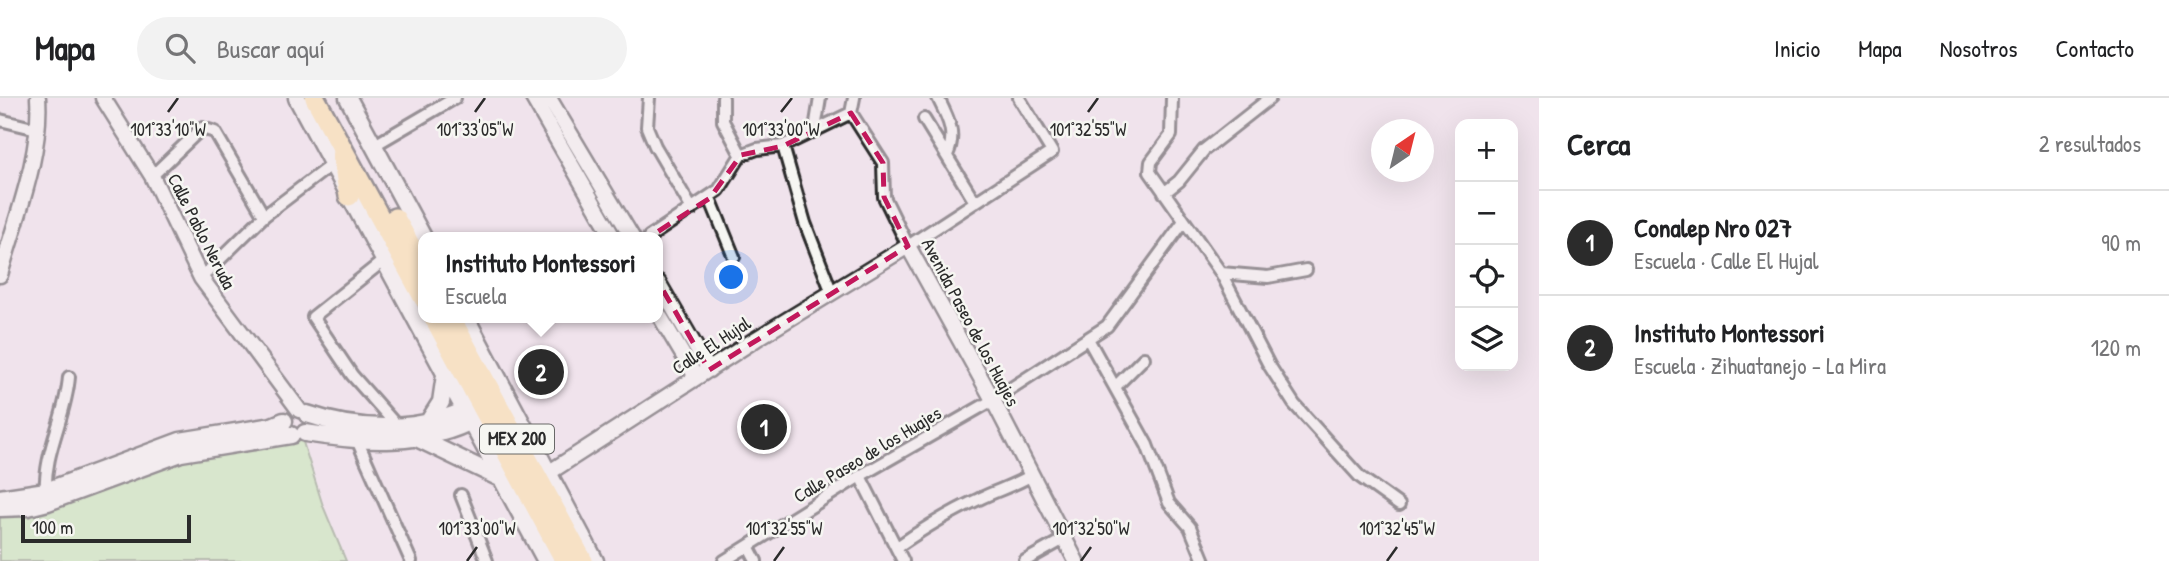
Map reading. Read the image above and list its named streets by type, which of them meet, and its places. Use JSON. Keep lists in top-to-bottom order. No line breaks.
{"streets":{"highway":["MEX 200"],"street":["Calle Pablo Neruda","Avenida Paseo de los Huajes","Calle El Hujal","Calle Paseo de los Huajes"]},"crossings":[["Avenida Paseo de los Huajes","Calle El Hujal"],["Avenida Paseo de los Huajes","Calle Paseo de los Huajes"],["Calle El Hujal","MEX 200"]],"scale_bar":"100 m","north":"top right","page":{"header":"Mapa","search":"Buscar aquí","nav":["Inicio","Mapa","Nosotros","Contacto"],"heading":["Cerca","2 resultados"],"map_buttons":["+","−"],"list":[{"mark":"1","name":"Conalep Nro 027","note":"Escuela · Calle El Hujal","value":"90 m"},{"mark":"2","name":"Instituto Montessori","note":"Escuela · Zihuatanejo - La Mira","value":"120 m"}],"popup":["Instituto Montessori","Escuela"],"pins":["2","1"],"scale":"100 m"},"coordinates":["101°33'10\"W","101°33'05\"W","101°33'00\"W","101°32'55\"W","101°32'50\"W","101°32'45\"W"]}
